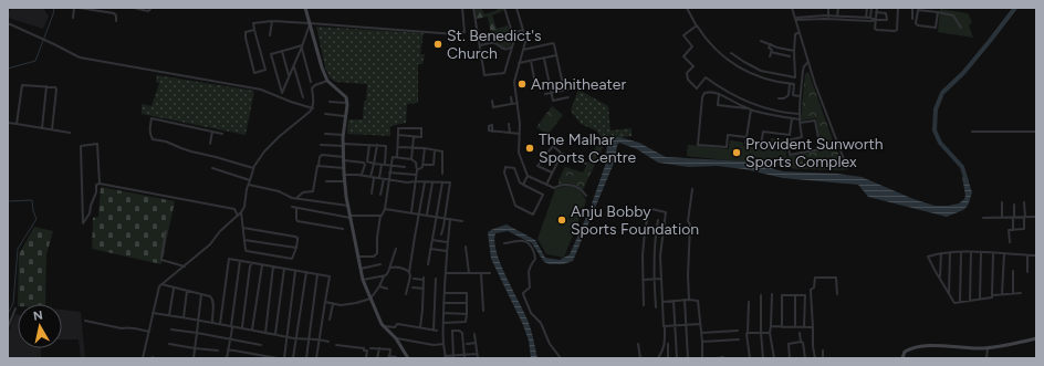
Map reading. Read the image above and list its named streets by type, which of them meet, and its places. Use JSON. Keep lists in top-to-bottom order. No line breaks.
{"places":["St. Benedict's Church","Amphitheater","The Malhar Sports Centre","Provident Sunworth Sports Complex","Anju Bobby Sports Foundation"],"north":"top"}
